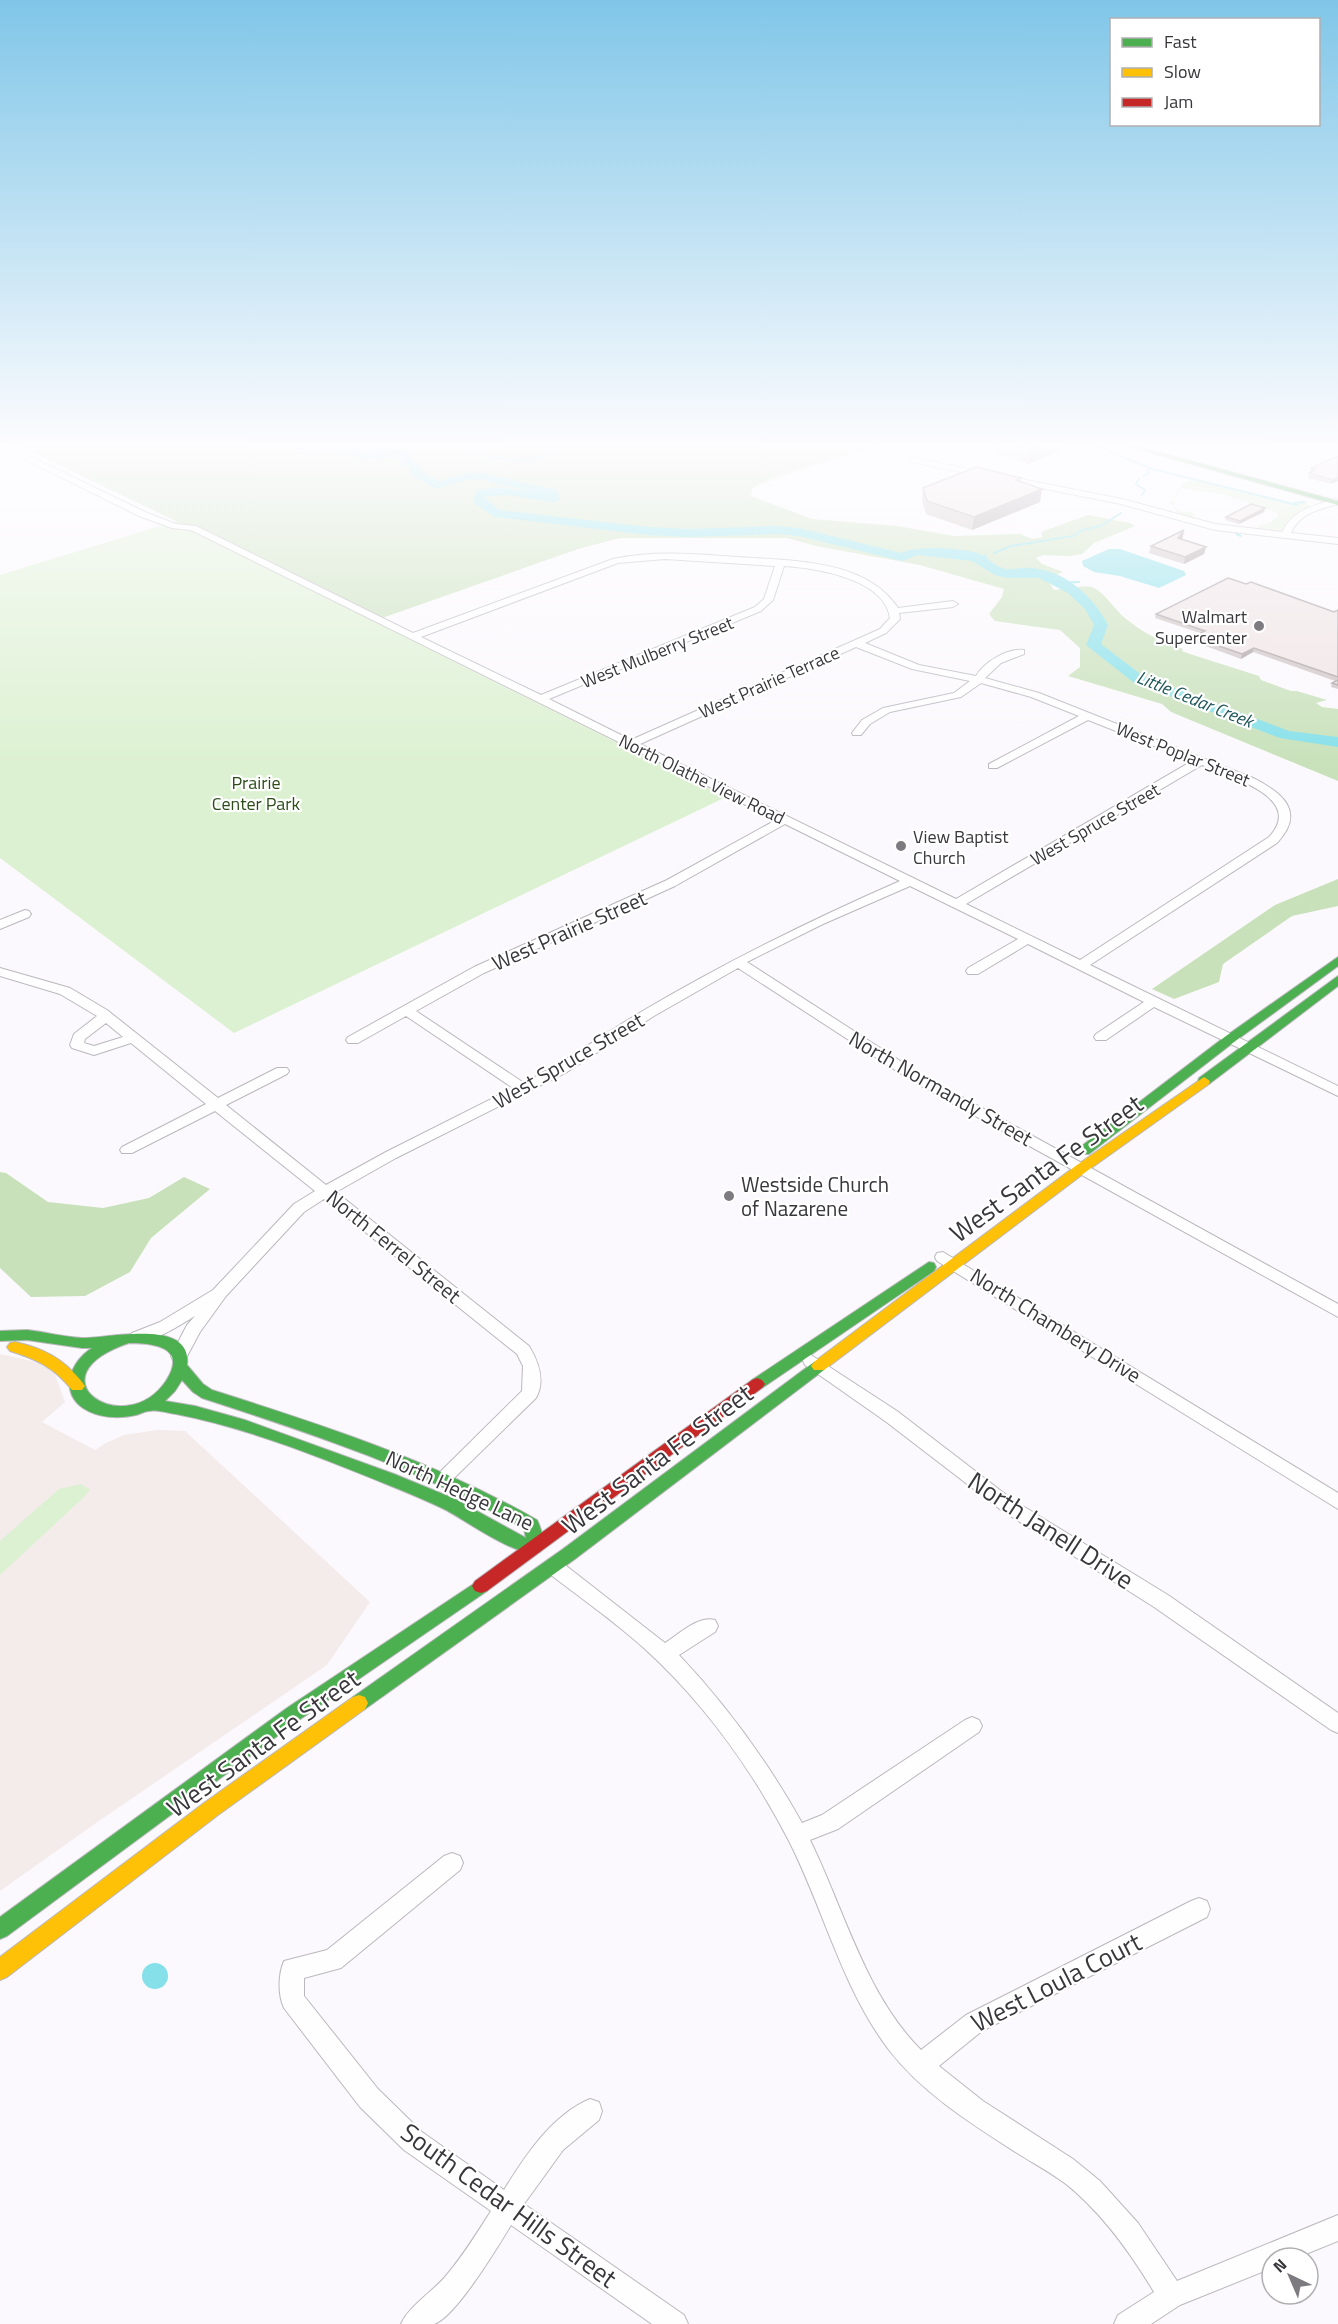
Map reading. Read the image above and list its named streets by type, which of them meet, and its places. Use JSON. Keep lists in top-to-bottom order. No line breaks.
{"streets":{"main road":["West Santa Fe Street","North Hedge Lane"],"street":["West Mulberry Street","West Prairie Terrace","West Poplar Street","North Olathe View Road","West Spruce Street","West Prairie Street","North Normandy Street","North Ferrel Street","North Chambery Drive","North Janell Drive","West Loula Court","South Cedar Hills Street"]},"crossings":[["West Mulberry Street","North Olathe View Road"],["West Prairie Terrace","West Poplar Street"],["West Prairie Terrace","North Olathe View Road"],["West Poplar Street","North Olathe View Road"],["West Poplar Street","West Spruce Street"],["North Olathe View Road","West Spruce Street"],["North Olathe View Road","West Prairie Street"],["North Olathe View Road","West Santa Fe Street"],["West Spruce Street","North Normandy Street"],["West Spruce Street","North Ferrel Street"],["West Spruce Street","North Hedge Lane"],["North Normandy Street","West Santa Fe Street"],["West Santa Fe Street","North Chambery Drive"],["West Santa Fe Street","North Hedge Lane"],["West Santa Fe Street","North Janell Drive"],["North Ferrel Street","North Hedge Lane"]],"water":["Little Cedar Creek"],"parks":["Prairie Center Park"],"places":["Walmart Supercenter","View Baptist Church","Westside Church of Nazarene"],"legend":["Fast","Slow","Jam"],"north":"top left"}
